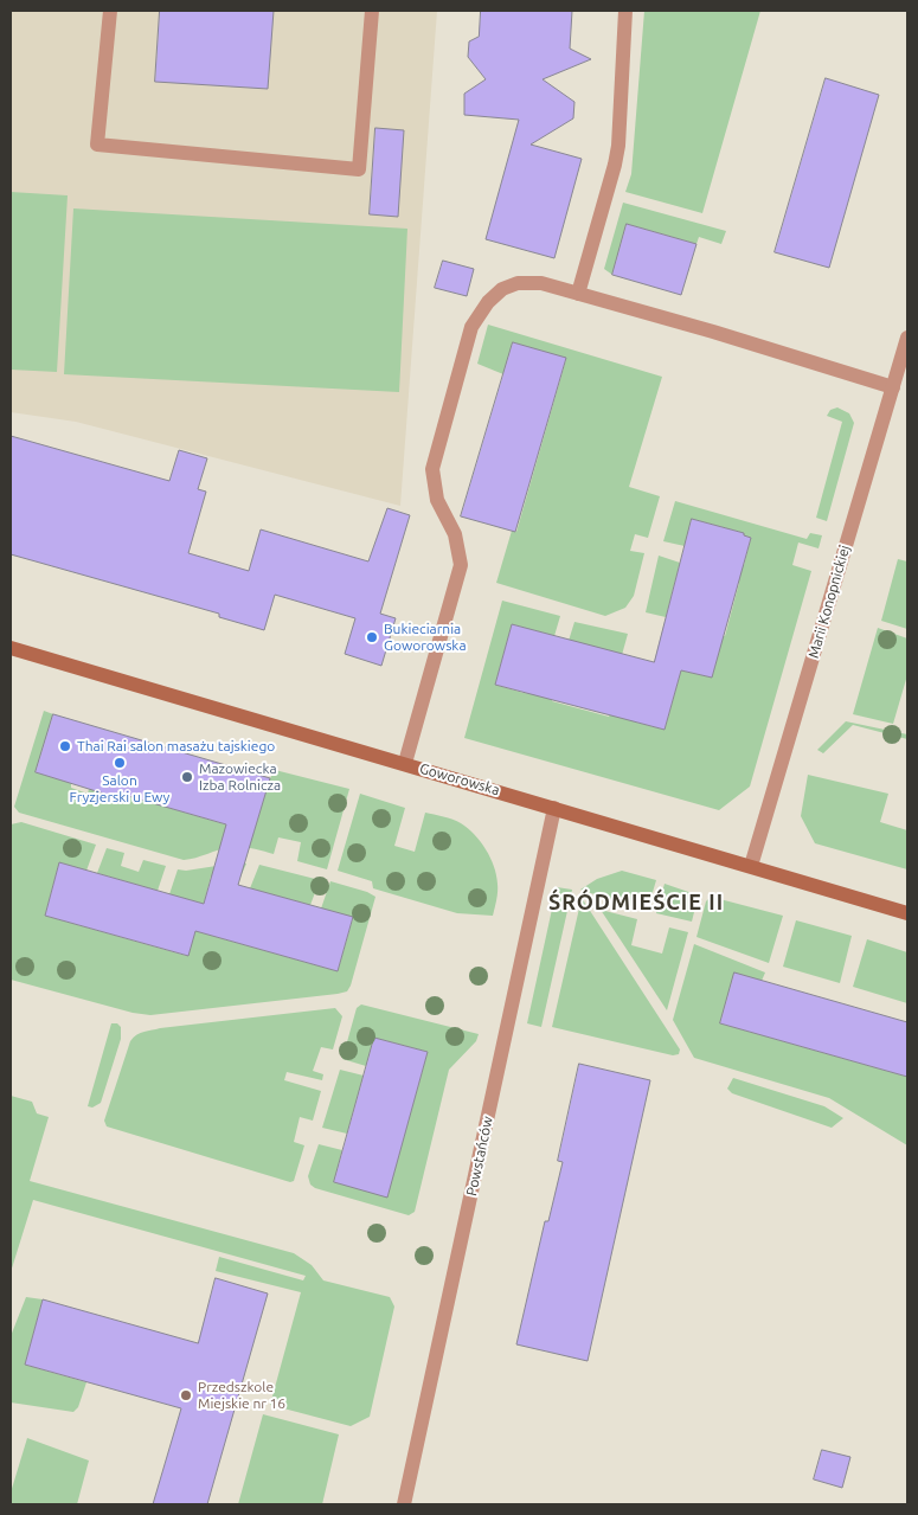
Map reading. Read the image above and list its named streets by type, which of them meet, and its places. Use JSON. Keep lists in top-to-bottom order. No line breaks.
{"streets":{"street":["Marii Konopnickiej","Goworowska","Powstańców"]},"crossings":[["Marii Konopnickiej","Goworowska"],["Goworowska","Powstańców"]],"districts":["ŚRÓDMIEŚCIE II"],"places":["Bukieciarnia Goworowska","Thai Rai salon masażu tajskiego","Salon Fryzjerski u Ewy","Mazowiecka Izba Rolnicza","Przedszkole Miejskie nr 16"]}
